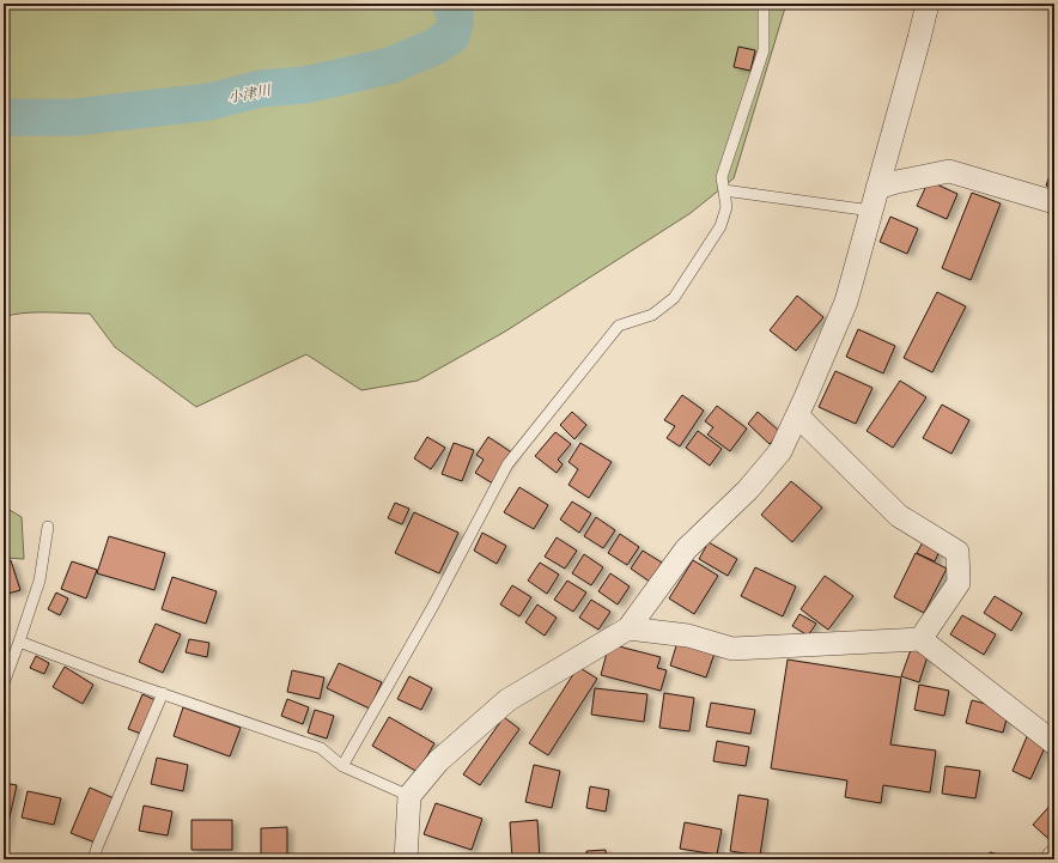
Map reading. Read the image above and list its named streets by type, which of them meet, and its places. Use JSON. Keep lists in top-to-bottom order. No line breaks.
{"water":["小津川"]}
